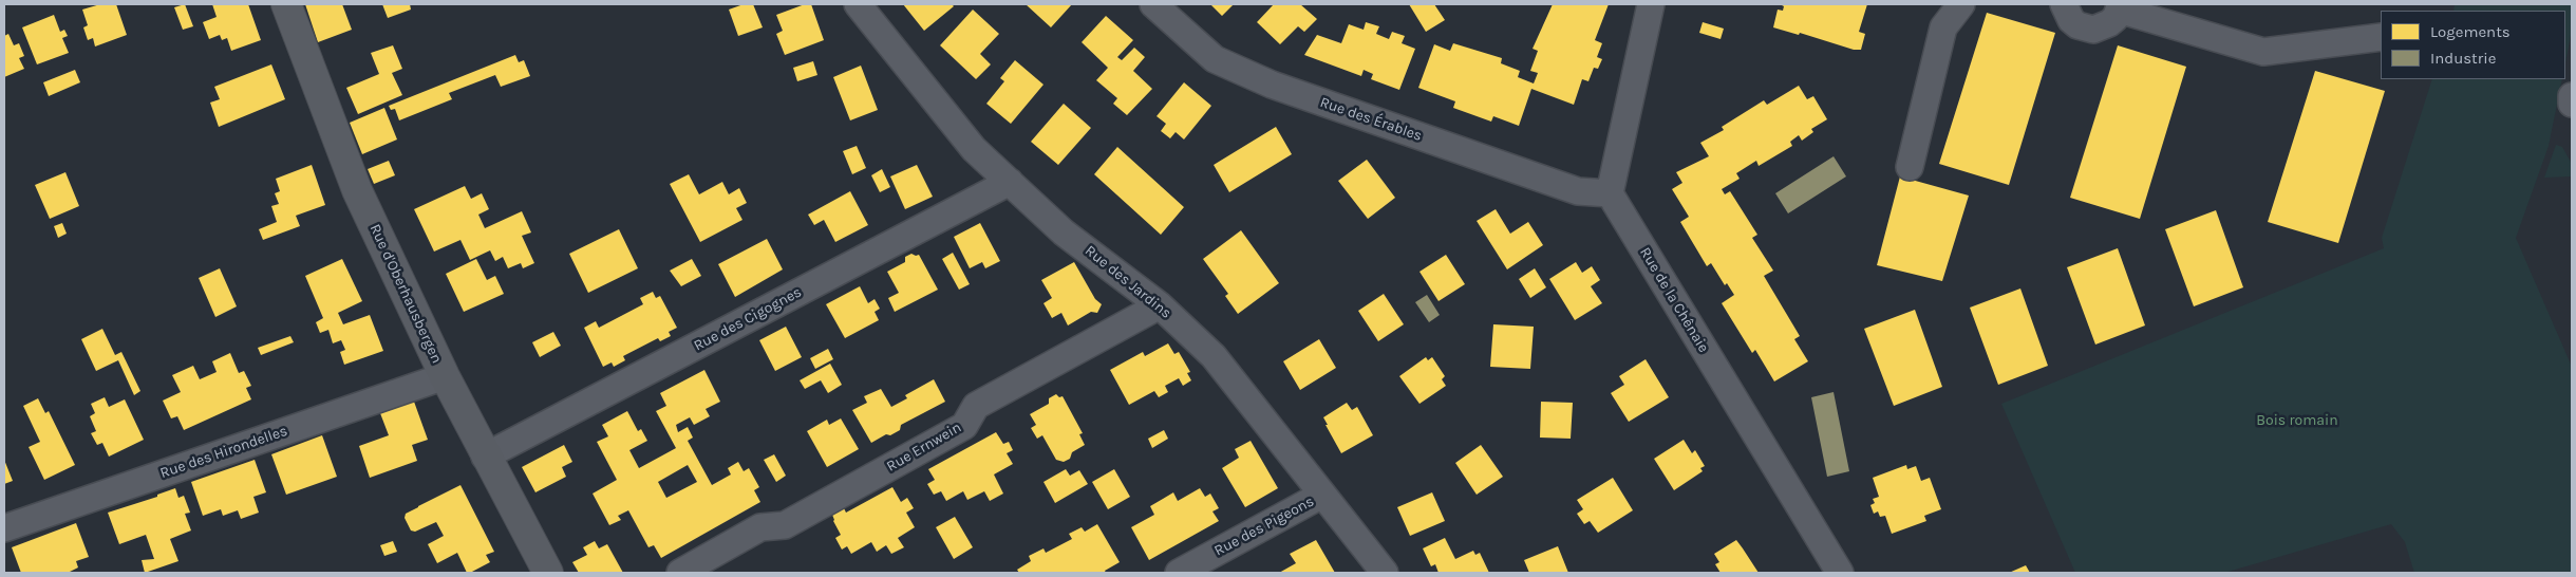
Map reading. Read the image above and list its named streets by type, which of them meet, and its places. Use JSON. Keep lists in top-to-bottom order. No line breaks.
{"streets":{"street":["Rue des Érables","Rue des Jardins","Rue d'Oberhausbergen","Rue de la Chênaie","Rue des Cigognes","Rue Ernwein","Rue des Hirondelles","Rue des Pigeons"]},"crossings":[["Rue des Érables","Rue de la Chênaie"],["Rue des Jardins","Rue des Cigognes"],["Rue des Jardins","Rue Ernwein"],["Rue des Jardins","Rue des Pigeons"],["Rue d'Oberhausbergen","Rue des Cigognes"],["Rue d'Oberhausbergen","Rue des Hirondelles"]],"parks":["Bois romain"],"legend":["Logements","Industrie"]}
